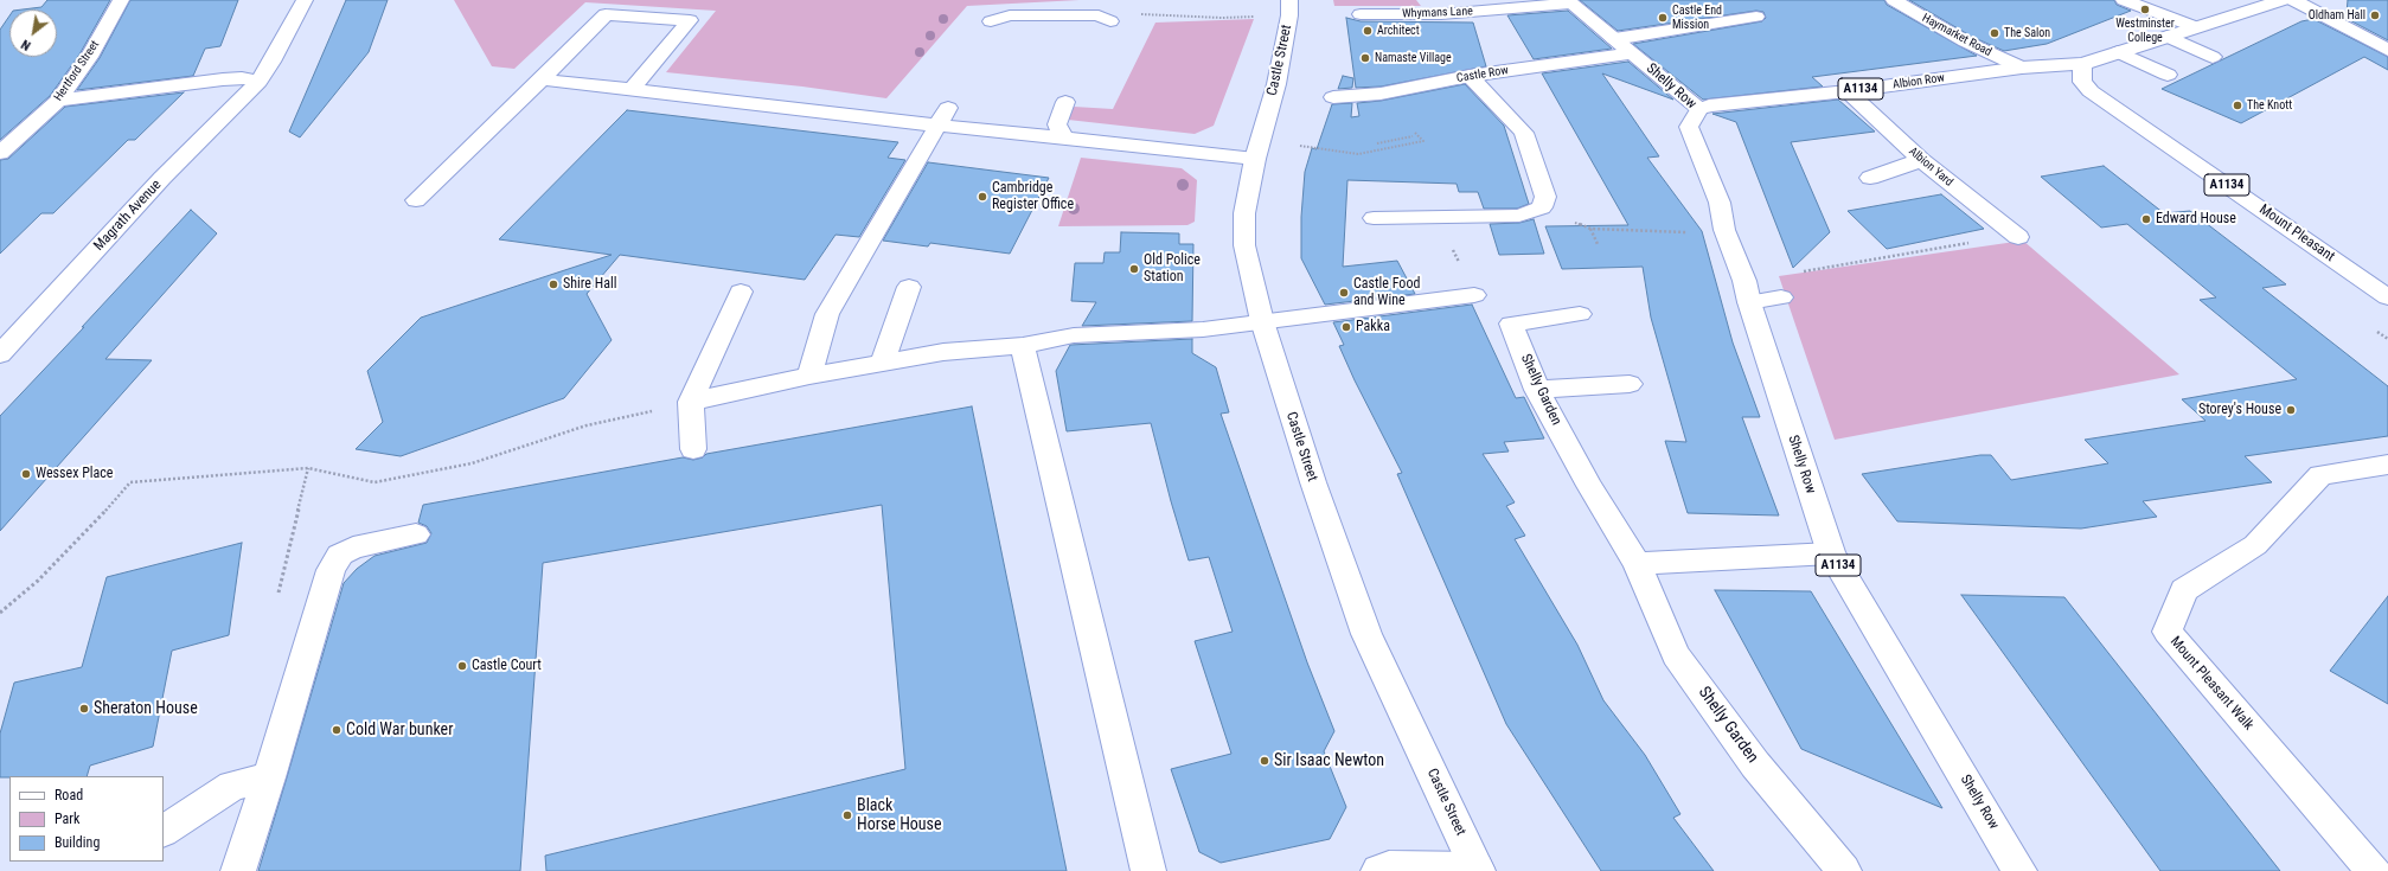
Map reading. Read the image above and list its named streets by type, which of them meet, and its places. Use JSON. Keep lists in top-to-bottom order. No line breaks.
{"streets":{"street":["Whymans Lane","Haymarket Road","Castle Street","Hertford Street","Castle Row","Albion Row","Shelly Row","A1134","Albion Yard","Magrath Avenue","Mount Pleasant","Shelly Garden","Mount Pleasant Walk"]},"crossings":[["Whymans Lane","Shelly Row"],["Haymarket Road","Albion Row"],["Castle Row","Shelly Row"],["Albion Row","Shelly Row"],["Albion Row","A1134"],["Albion Row","Albion Yard"],["Albion Row","Mount Pleasant"],["A1134","Mount Pleasant"]],"places":["Westminster College","Oldham Hall","Castle End Mission","Architect","The Salon","Namaste Village","The Knott","Cambridge Register Office","Edward House","Old Police Station","Shire Hall","Castle Food and Wine","Pakka","Storey's House","Wessex Place","Castle Court","Sheraton House","Cold War bunker","Sir Isaac Newton","Black Horse House"],"legend":["Road","Park","Building"],"north":"bottom left"}
